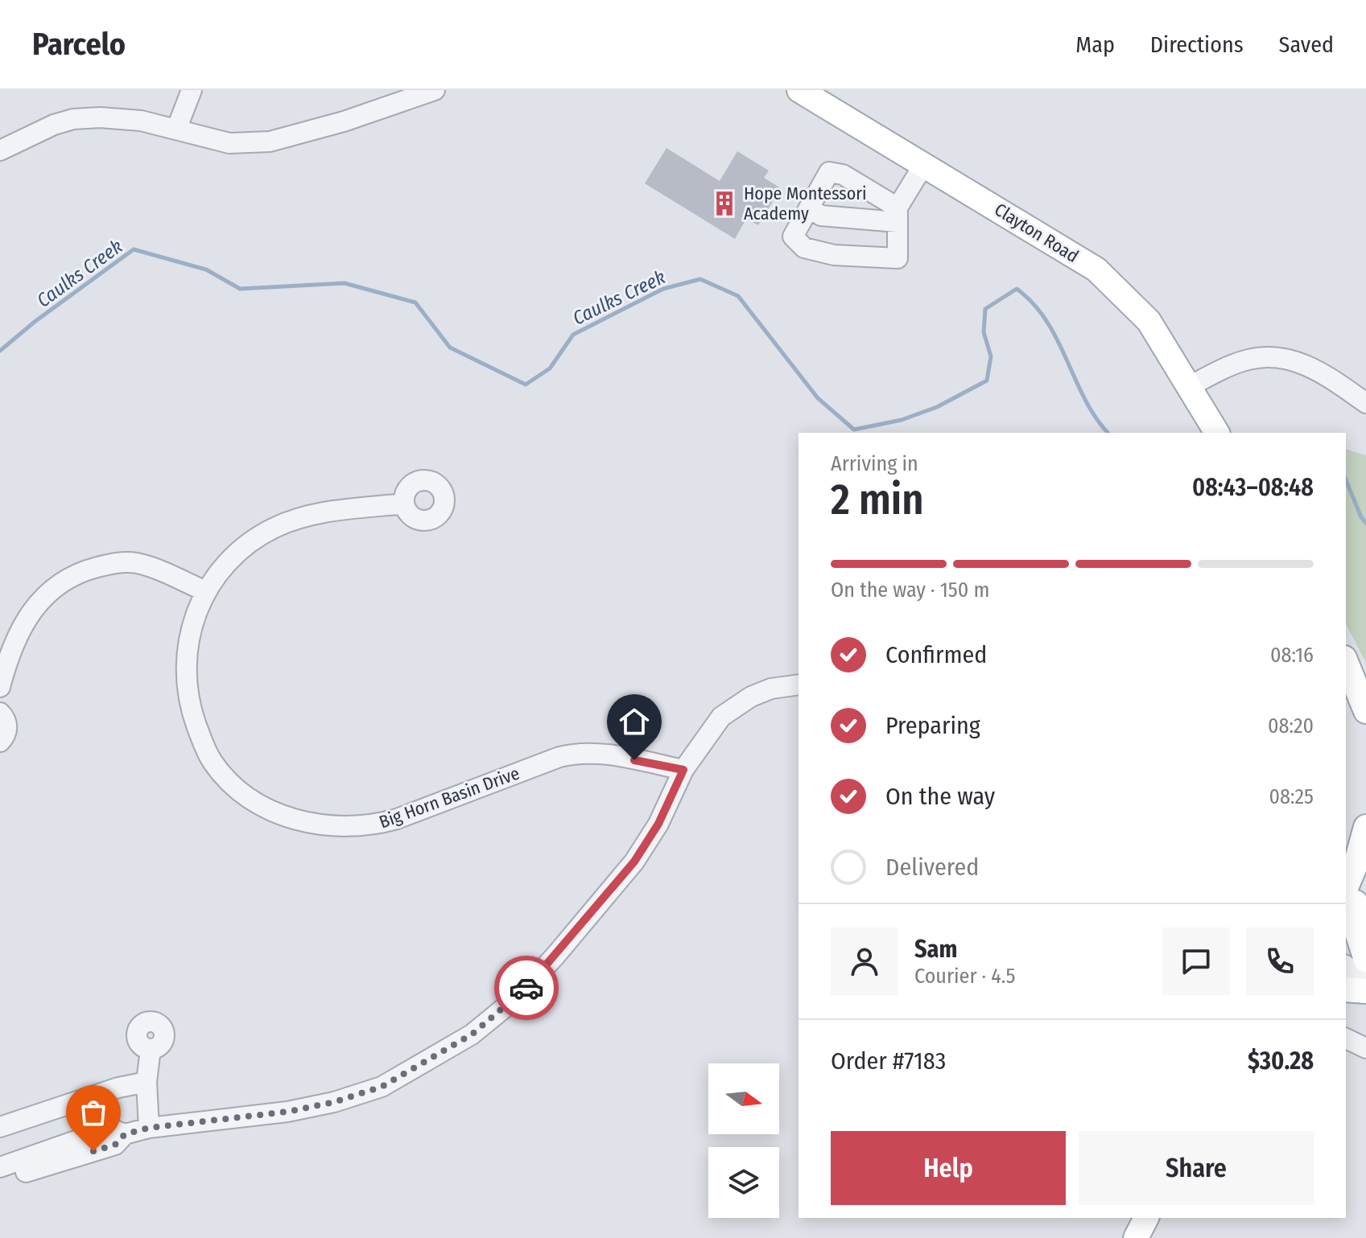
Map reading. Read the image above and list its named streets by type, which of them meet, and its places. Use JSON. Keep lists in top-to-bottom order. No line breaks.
{"streets":{"main road":["Clayton Road"],"street":["Big Horn Basin Drive"]},"water":["Caulks Creek"],"places":{"building":["Hope Montessori Academy"]},"north":"right","page":{"header":"Parcelo","nav":["Map","Directions","Saved"],"heading":["2 min","Arriving in","08:43–08:48"],"panel":["Sam","Courier · 4.5","Order #7183","$30.28"],"bar":"On the way · 150 m","list":[["Confirmed","08:16"],["Preparing","08:20"],["On the way","08:25"],"Delivered"],"buttons":["Help","Share"]}}
